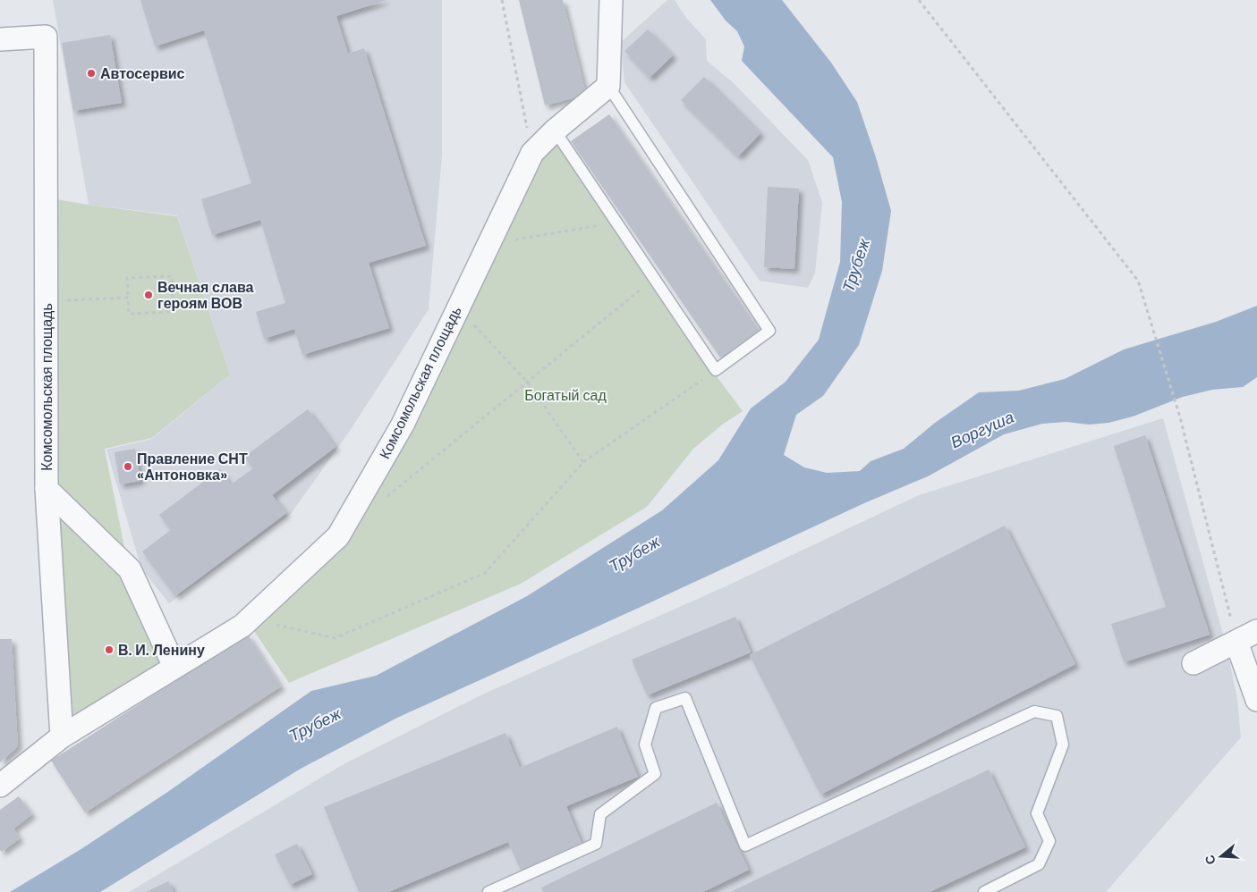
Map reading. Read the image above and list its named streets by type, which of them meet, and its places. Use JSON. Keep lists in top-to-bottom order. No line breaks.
{"streets":{"street":["Комсомольская площадь"]},"water":["Трубеж","Воргуша"],"parks":["Богатый сад"],"places":["Автосервис","Вечная слава героям ВОВ","Правление СНТ «Антоновка»","В. И. Ленину"],"north":"left"}
